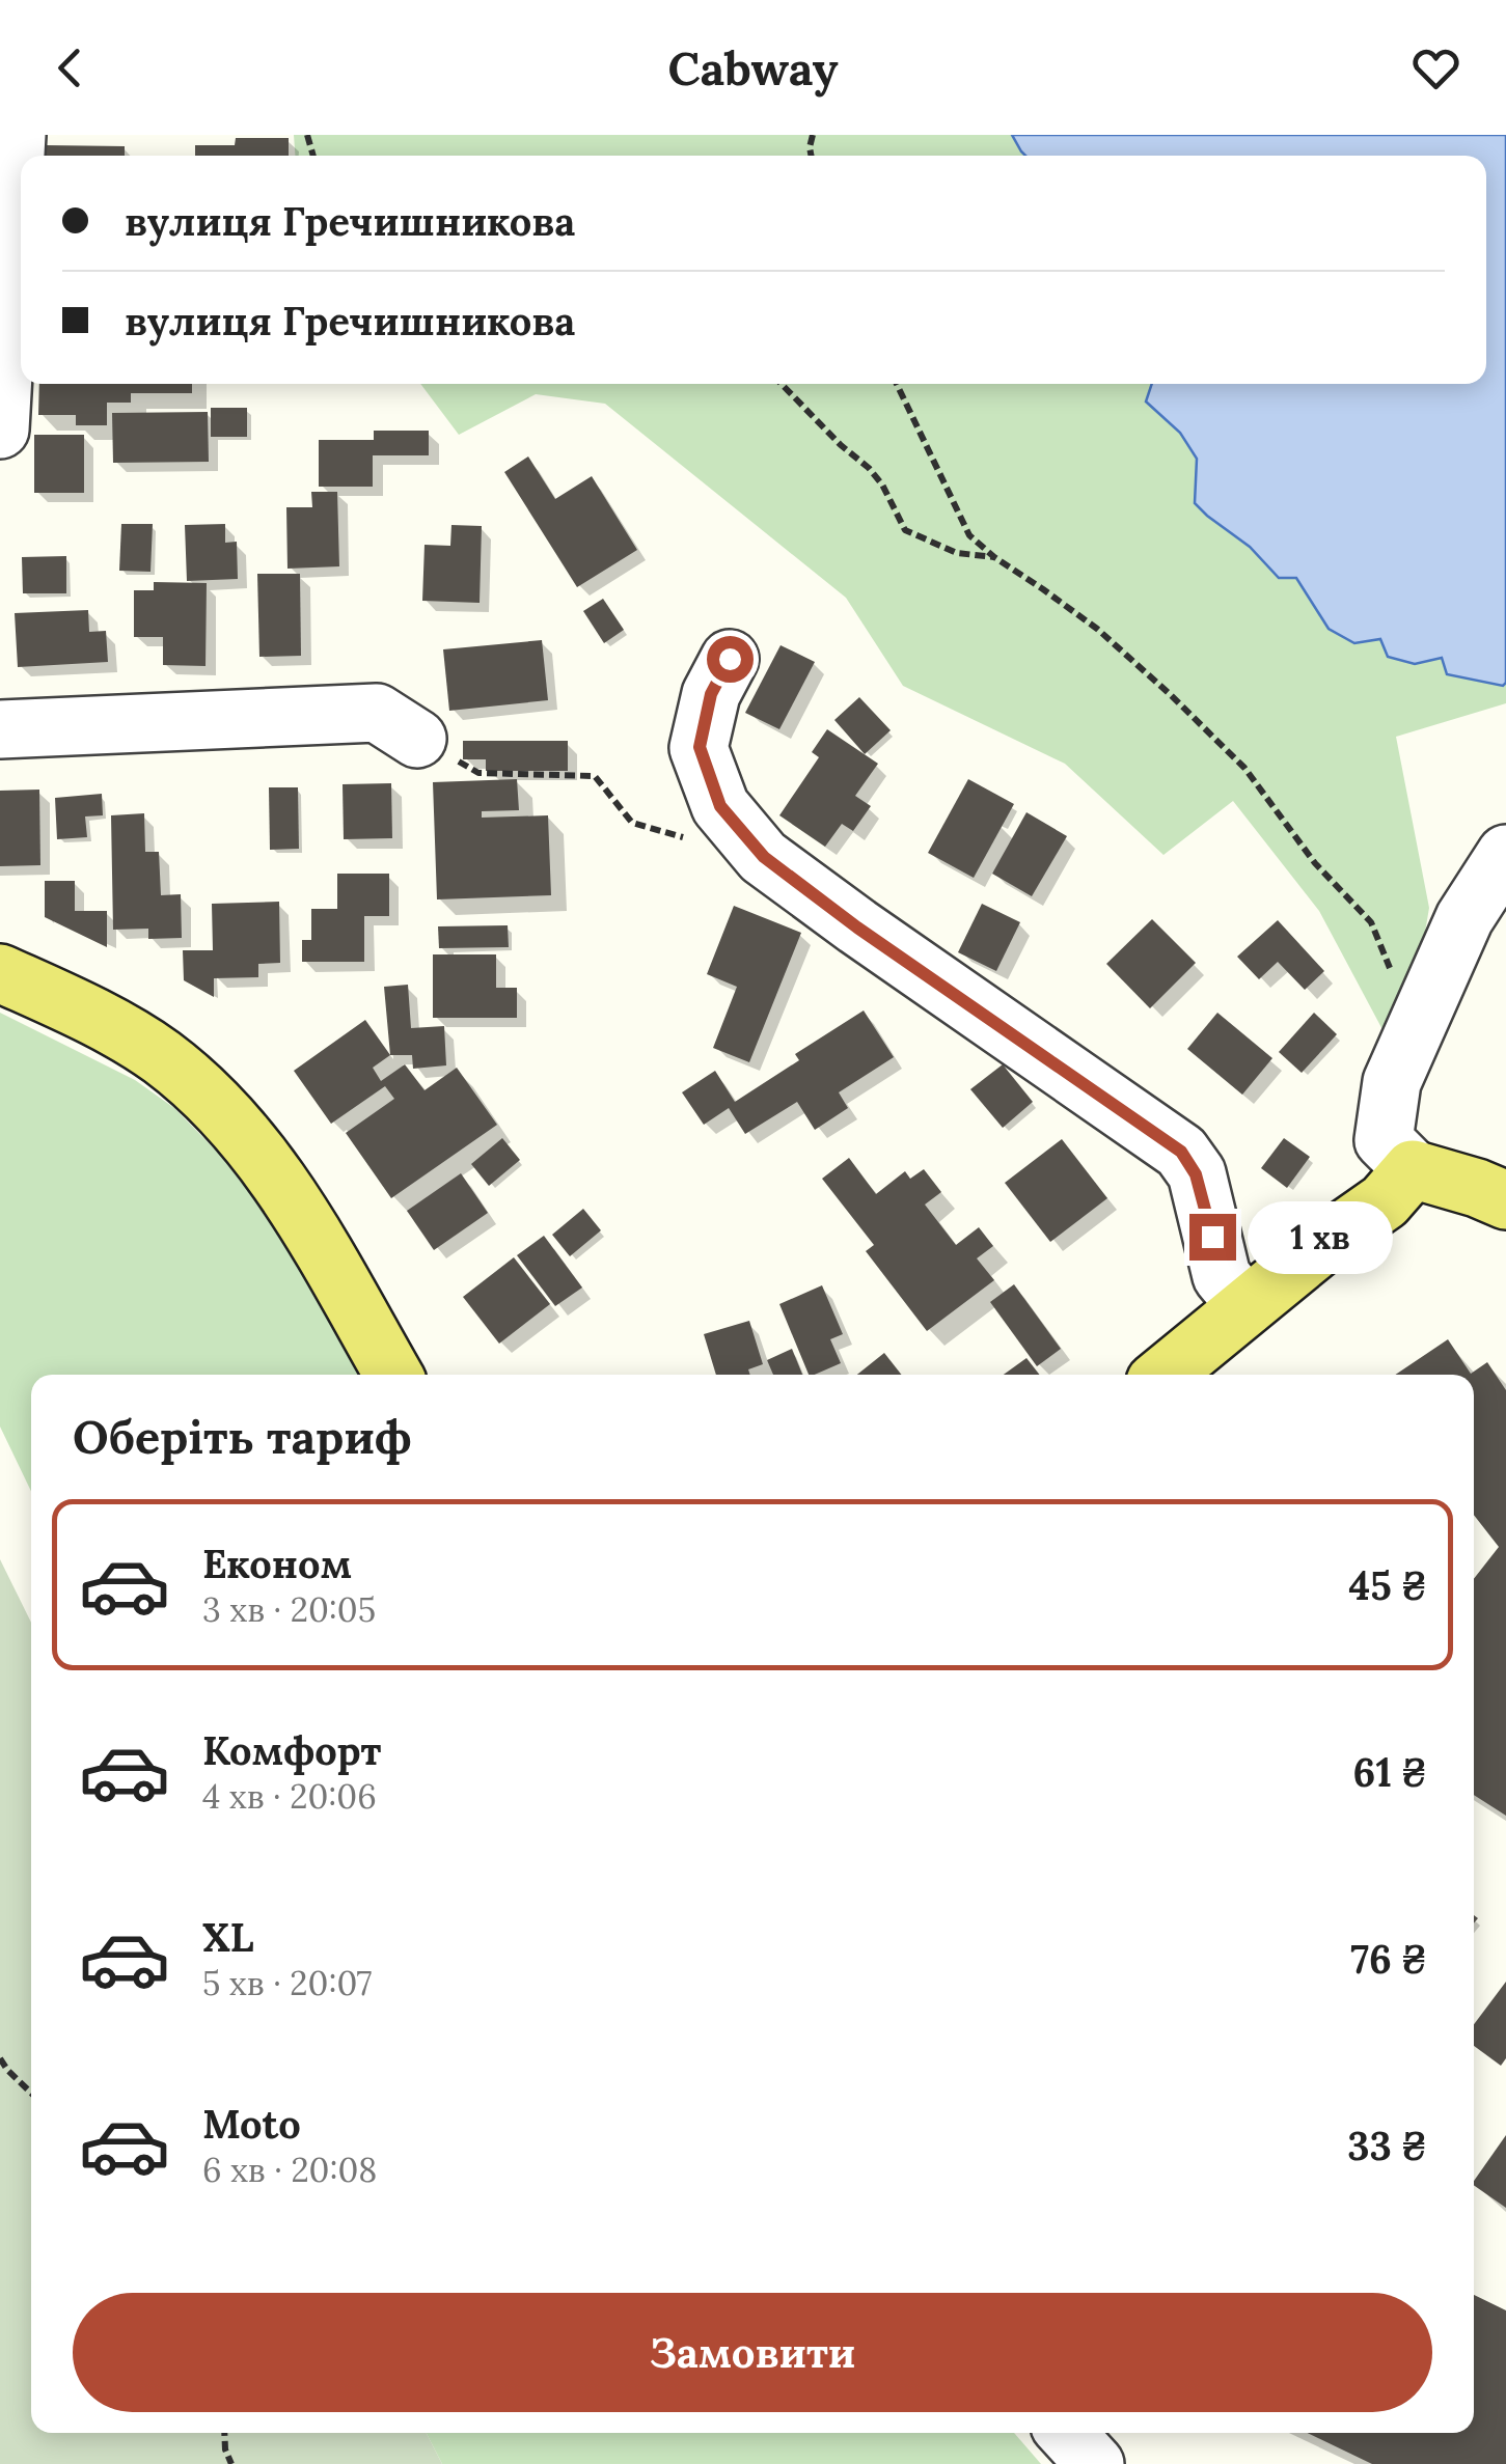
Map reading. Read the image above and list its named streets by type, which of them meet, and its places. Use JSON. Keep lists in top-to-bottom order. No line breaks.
{"page":{"header":"Cabway","banner":["вулиця Гречишникова","вулиця Гречишникова"],"bubble":"1 хв","heading":"Оберіть тариф","list":[{"name":"Економ","note":"3 хв · 20:05","value":"45 ₴"},{"name":"Комфорт","note":"4 хв · 20:06","value":"61 ₴"},{"name":"XL","note":"5 хв · 20:07","value":"76 ₴"},{"name":"Moto","note":"6 хв · 20:08","value":"33 ₴"}],"buttons":"Замовити"}}
